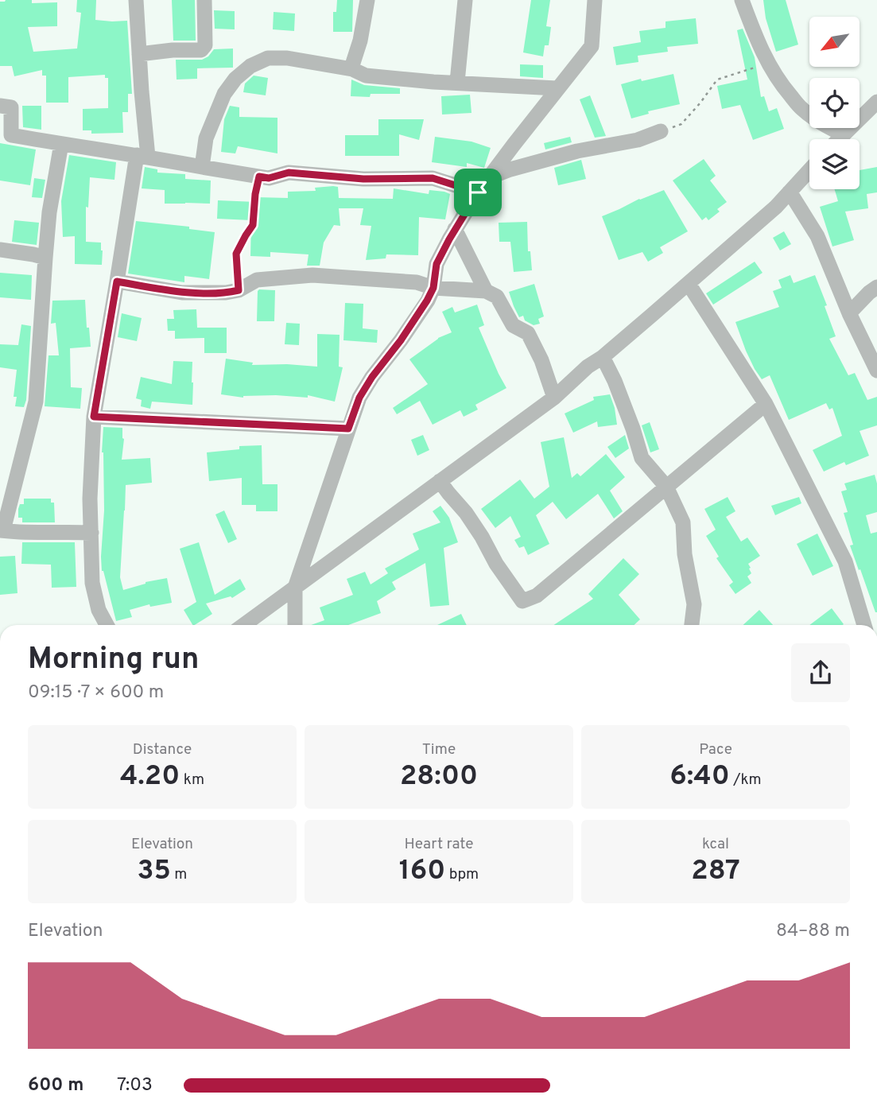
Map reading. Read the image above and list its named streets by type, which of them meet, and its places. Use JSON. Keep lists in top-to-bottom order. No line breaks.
{"north":"bottom left","page":{"heading":["Morning run","09:15 · 7 × 600 m"],"stats":[["Distance","4.20 km"],["Time","28:00"],["Pace","6:40 /km"],["Elevation","35 m"],["Heart rate","160 bpm"],["kcal","287"]],"chart":["Elevation","84–88 m"],"list":[{"name":"600 m","note":"7:03"}]}}
